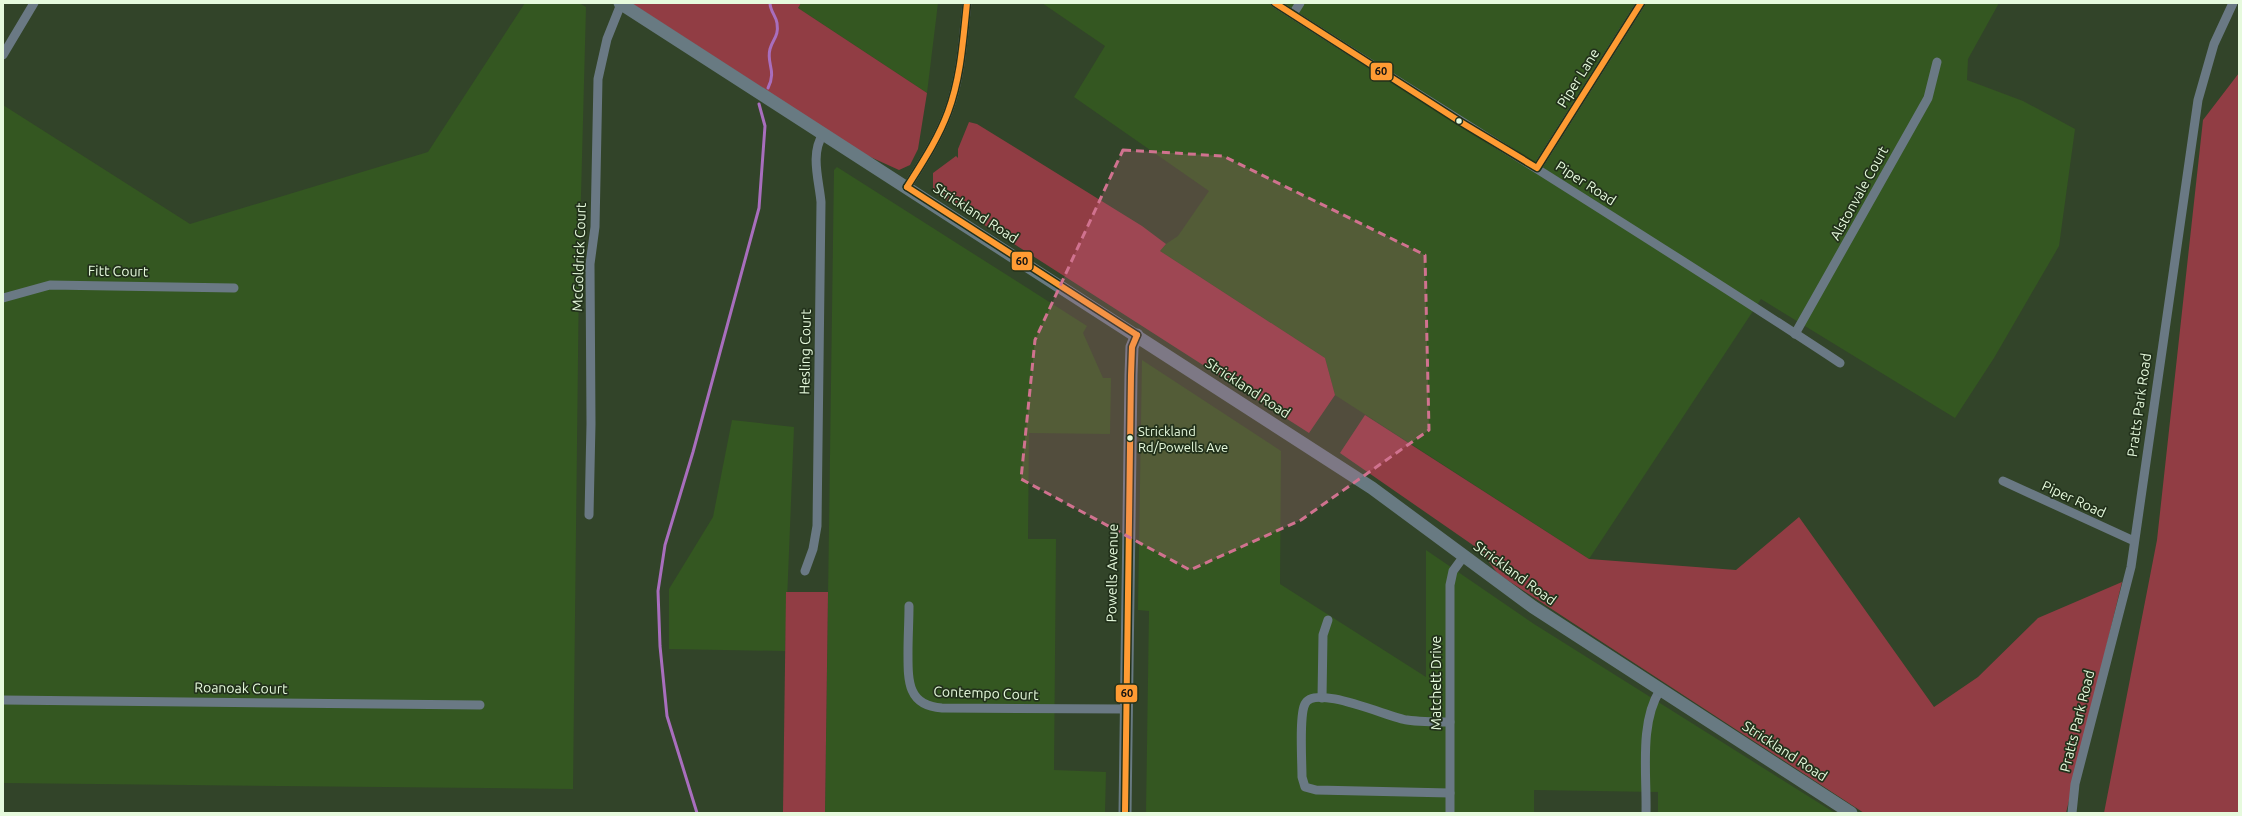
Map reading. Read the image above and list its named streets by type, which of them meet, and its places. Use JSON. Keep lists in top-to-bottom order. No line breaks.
{"streets":{"main road":["Strickland Road","Powells Avenue"],"street":["Piper Lane","Piper Road","Alstonvale Court","McGoldrick Court","Fitt Court","Hesling Court","Pratts Park Road","Matchett Drive","Roanoak Court","Contempo Court"]},"crossings":[["Piper Lane","Piper Road"],["Piper Road","Alstonvale Court"],["Piper Road","Pratts Park Road"],["Strickland Road","McGoldrick Court"],["Strickland Road","Hesling Court"],["Strickland Road","Powells Avenue"],["Strickland Road","Matchett Drive"],["Powells Avenue","Contempo Court"]],"places":["Strickland Rd/Powells Ave"],"lines":["transit line 60"]}
